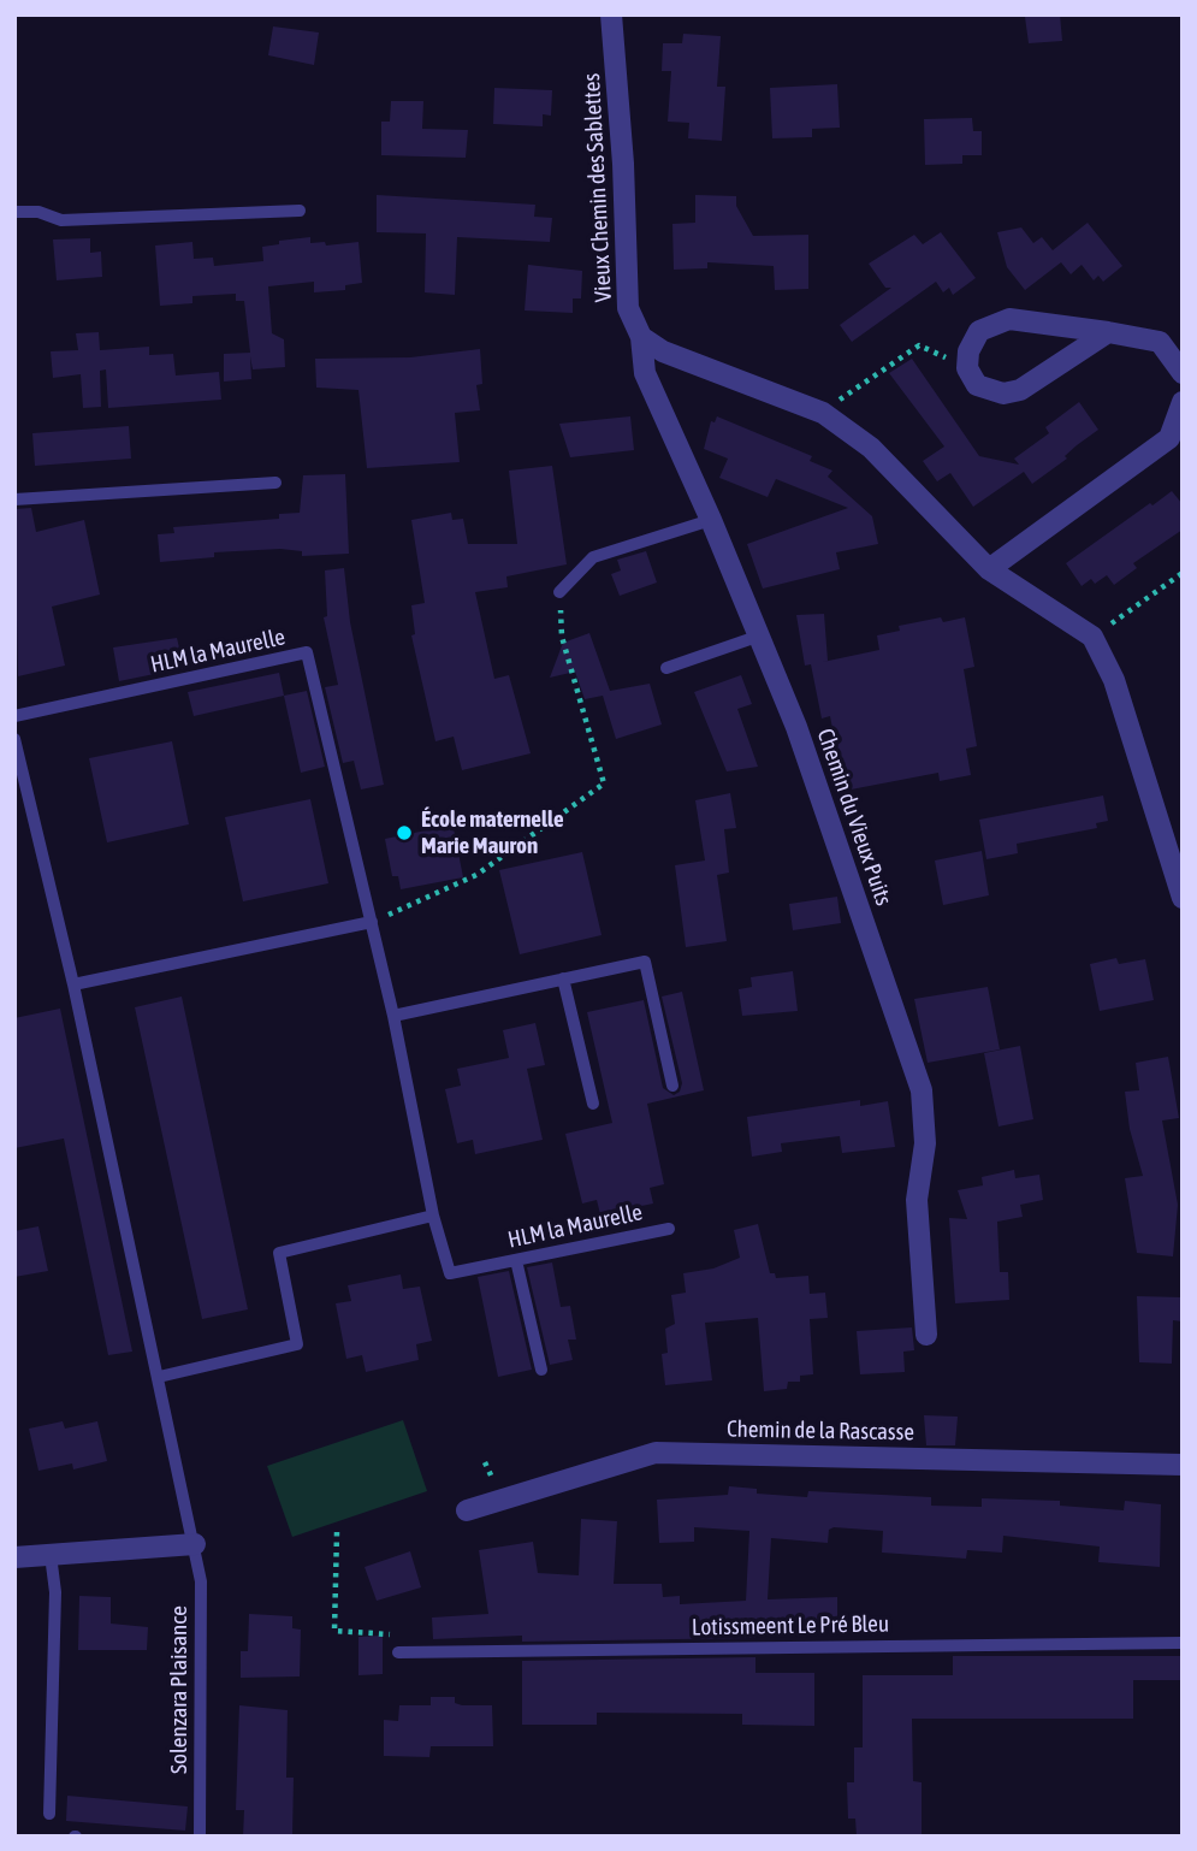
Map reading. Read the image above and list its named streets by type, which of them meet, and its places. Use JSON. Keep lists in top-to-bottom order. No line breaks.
{"streets":{"street":["Vieux Chemin des Sablettes","Chemin du Vieux Puits","Chemin de la Rascasse"],"lane":["HLM la Maurelle","Lotissmeent Le Pré Bleu","Solenzara Plaisance"]},"crossings":[["Vieux Chemin des Sablettes","Chemin du Vieux Puits"]],"places":["École maternelle Marie Mauron"]}
